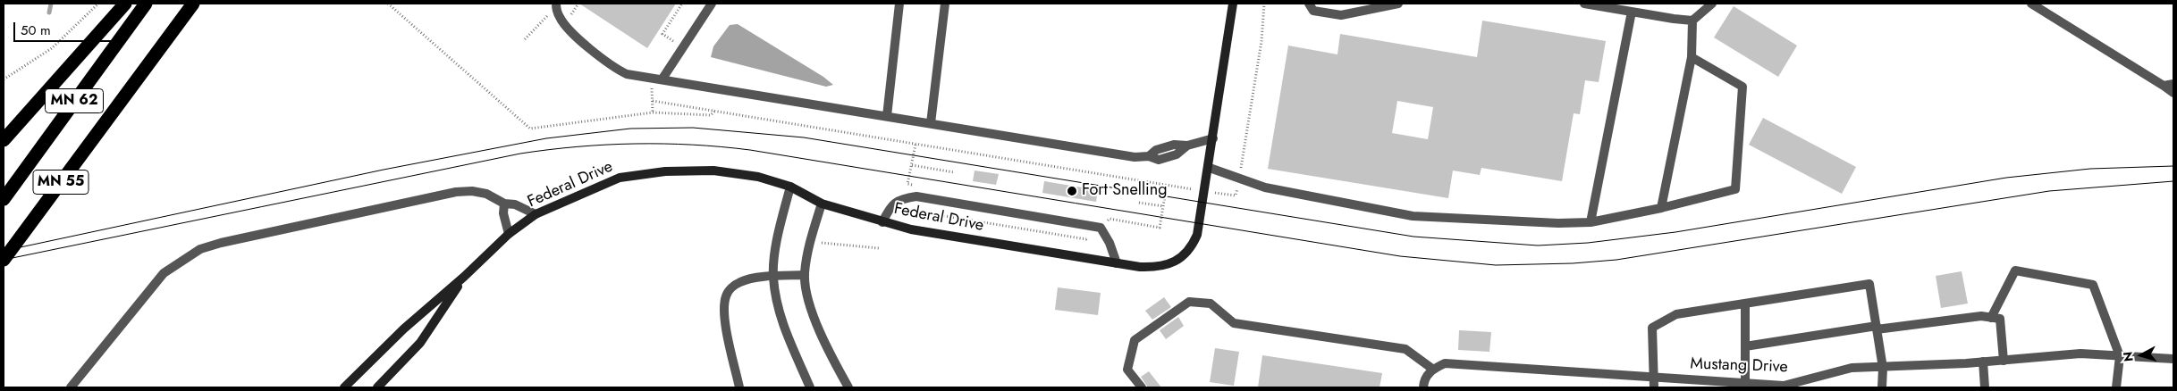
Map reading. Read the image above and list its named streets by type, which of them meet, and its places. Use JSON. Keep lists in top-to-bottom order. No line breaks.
{"streets":{"highway":["MN 62","MN 55"],"street":["Federal Drive","Mustang Drive"]},"places":["Fort Snelling"],"scale_bar":"50 m","north":"left"}
